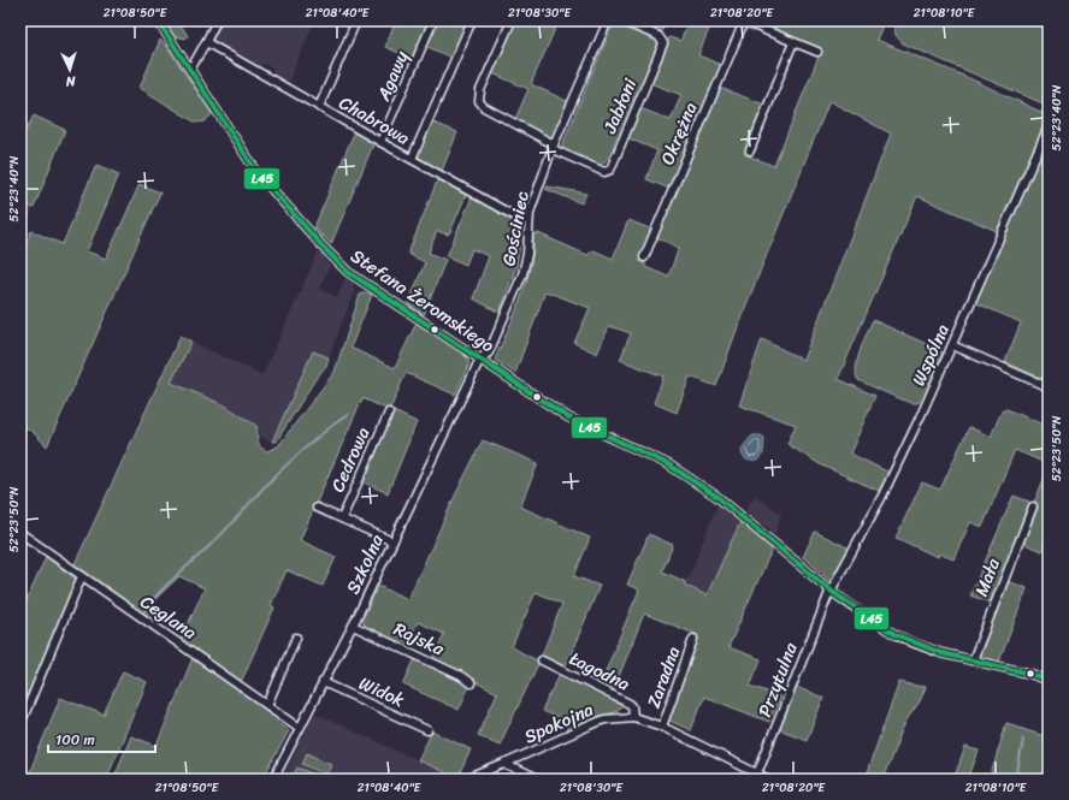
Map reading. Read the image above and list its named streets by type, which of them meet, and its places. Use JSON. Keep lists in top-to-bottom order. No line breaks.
{"streets":{"street":["Agawy","Jabłoni","Chabrowa","Okrężna","Gościniec","Stefana Żeromskiego","Wspólna","Cedrowa","Szkolna","Mała","Ceglana","Rajska","Łagodna","Zaradna","Przytulna","Widok","Spokojna"]},"crossings":[["Agawy","Chabrowa"],["Jabłoni","Gościniec"],["Chabrowa","Gościniec"],["Gościniec","Stefana Żeromskiego"],["Gościniec","Szkolna"],["Stefana Żeromskiego","Wspólna"],["Stefana Żeromskiego","Szkolna"],["Stefana Żeromskiego","Mała"],["Stefana Żeromskiego","Przytulna"],["Wspólna","Przytulna"],["Szkolna","Ceglana"],["Szkolna","Rajska"],["Szkolna","Widok"],["Łagodna","Spokojna"],["Zaradna","Spokojna"],["Przytulna","Spokojna"]],"lines":["transit line L45"],"scale_bar":"100 m","north":"bottom","coordinates":["21°08'50\"E","21°08'40\"E","21°08'30\"E","21°08'20\"E","21°08'10\"E","52°23'40\"N","52°23'50\"N"]}
